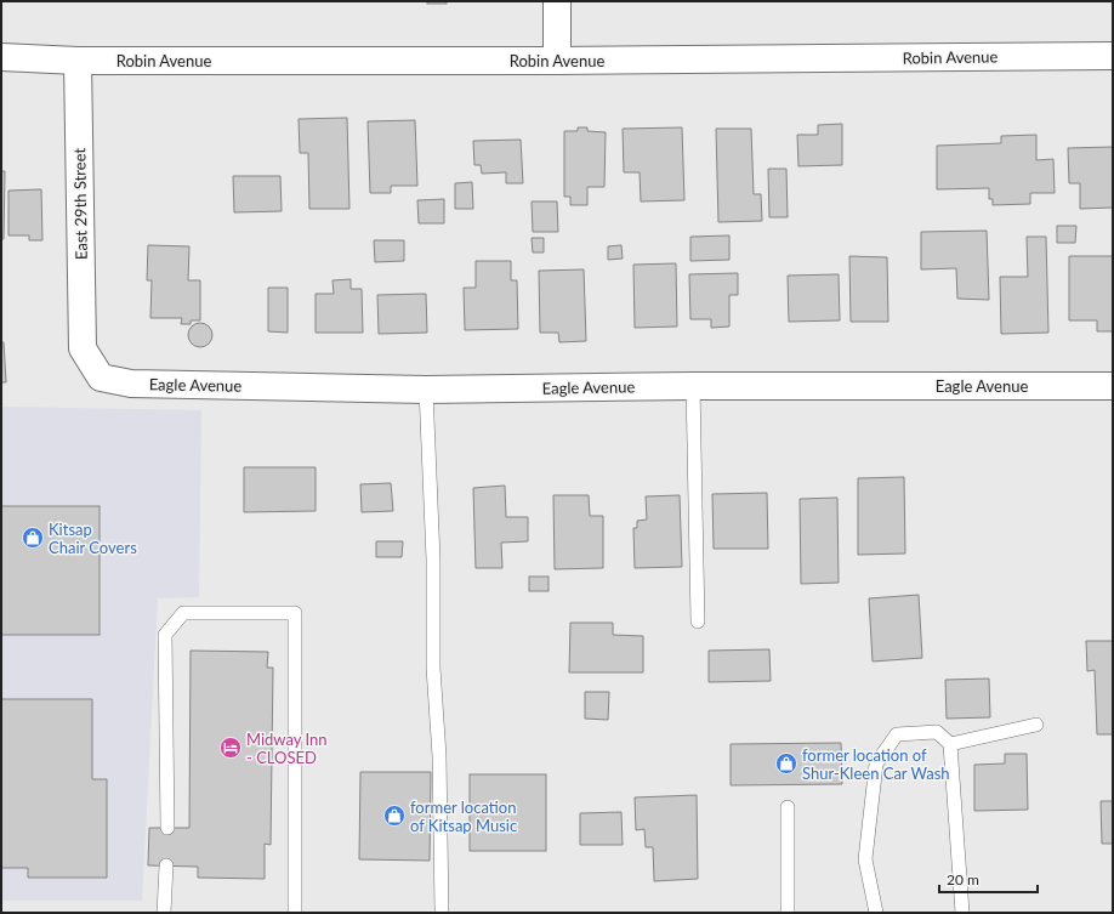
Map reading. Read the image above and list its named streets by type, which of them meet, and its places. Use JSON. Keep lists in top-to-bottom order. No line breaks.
{"streets":{"street":["Robin Avenue","East 29th Street","Eagle Avenue"]},"crossings":[["Robin Avenue","East 29th Street"],["East 29th Street","Eagle Avenue"]],"places":{"shop":["Kitsap Chair Covers","former location of Shur-Kleen Car Wash","former location of Kitsap Music"],"hotel":["Midway Inn - CLOSED"]},"scale_bar":"20 m"}
